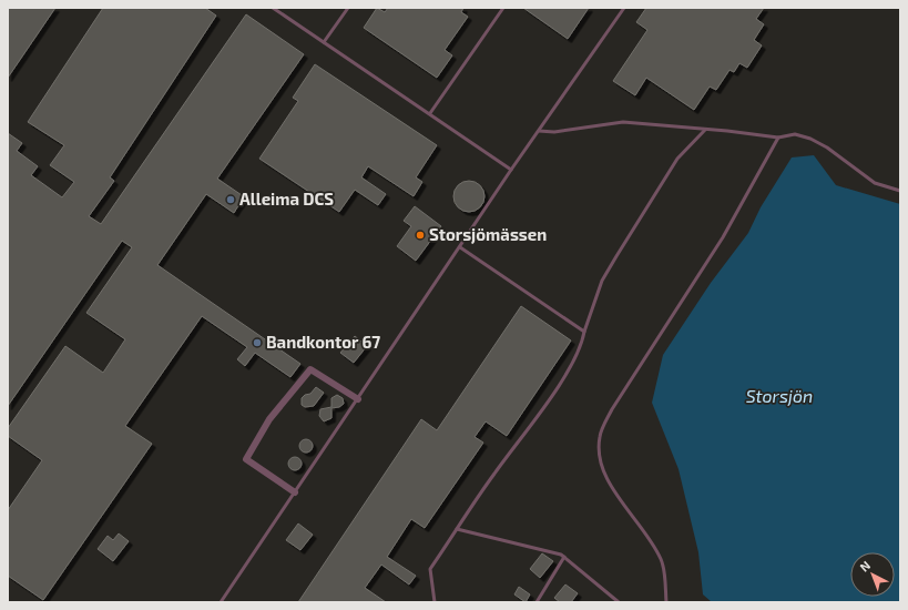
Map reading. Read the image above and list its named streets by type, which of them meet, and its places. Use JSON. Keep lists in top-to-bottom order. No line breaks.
{"water":["Storsjön"],"places":["Alleima DCS","Storsjömässen","Bandkontor 67"],"north":"top left"}
